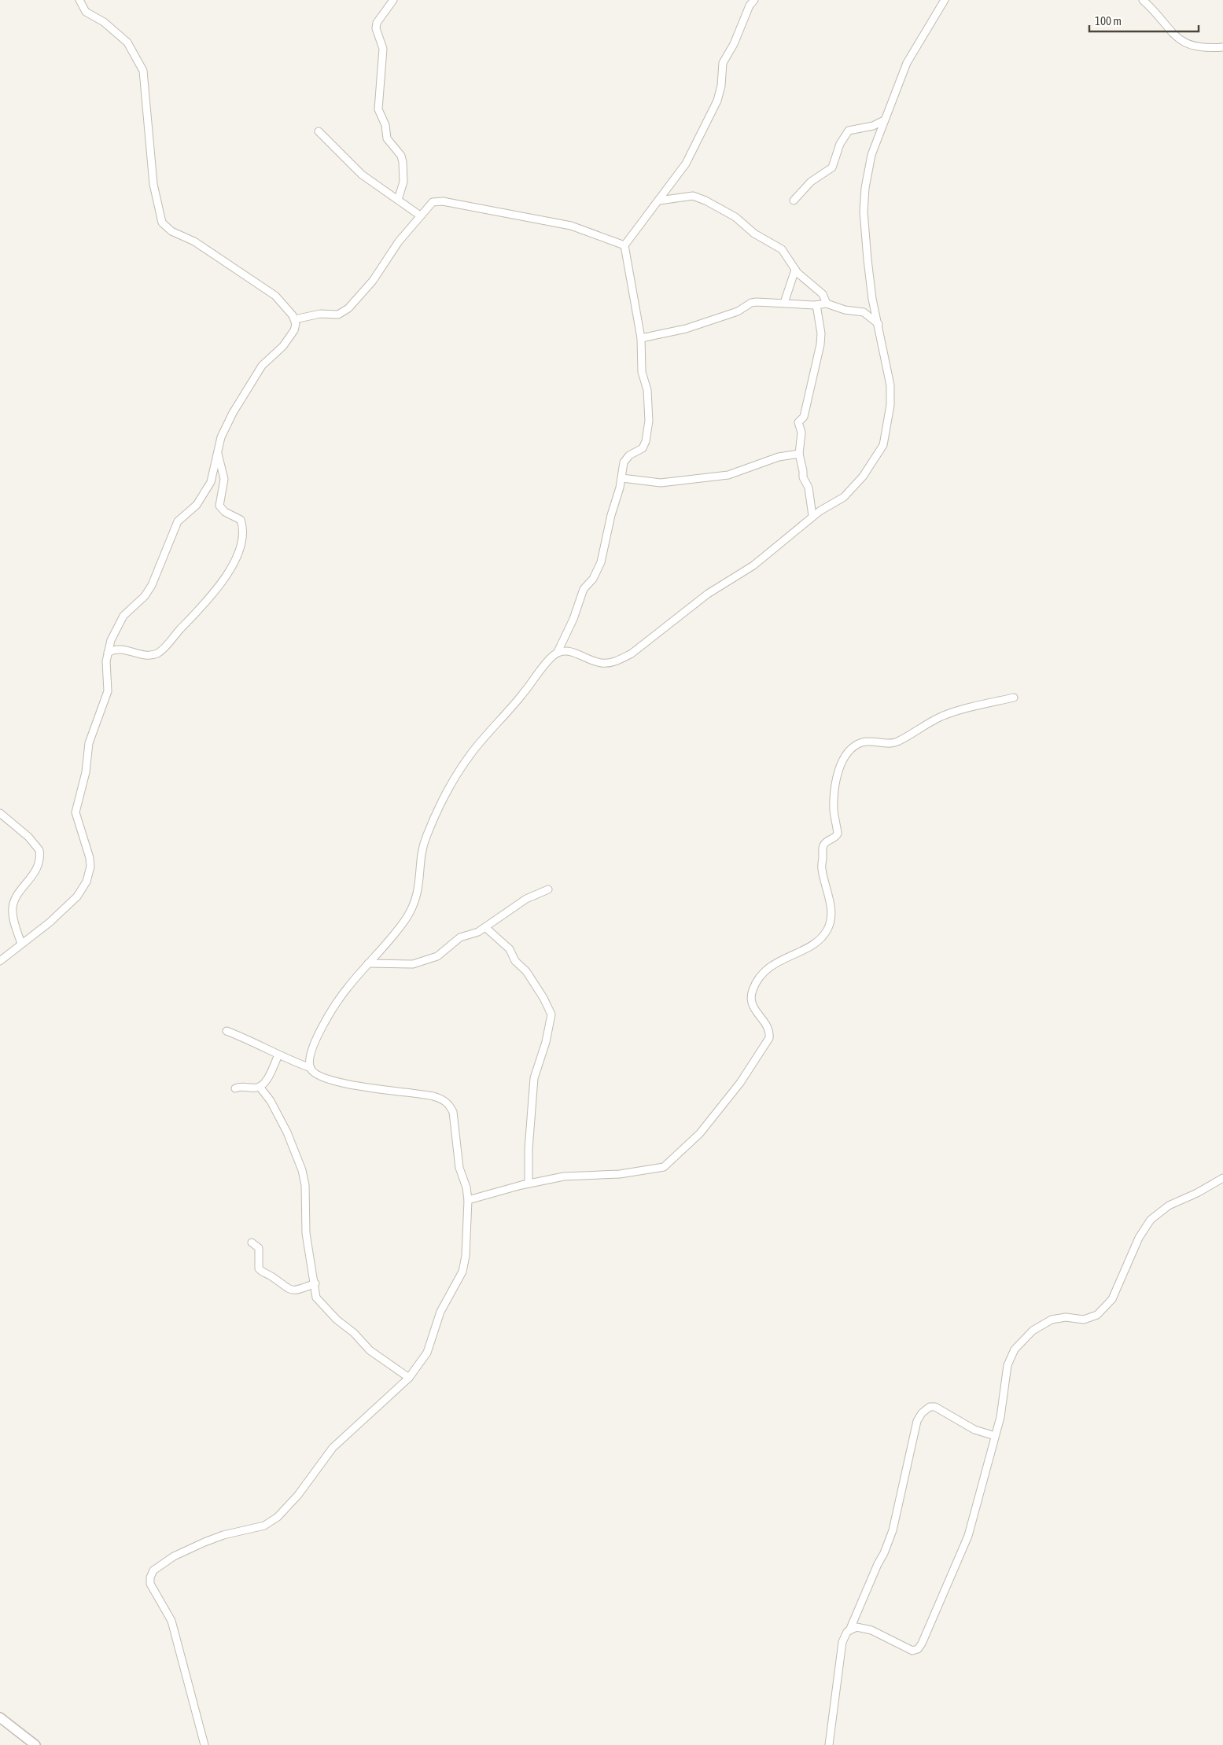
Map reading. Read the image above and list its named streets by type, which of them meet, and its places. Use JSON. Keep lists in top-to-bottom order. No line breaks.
{"scale_bar":"100 m"}
